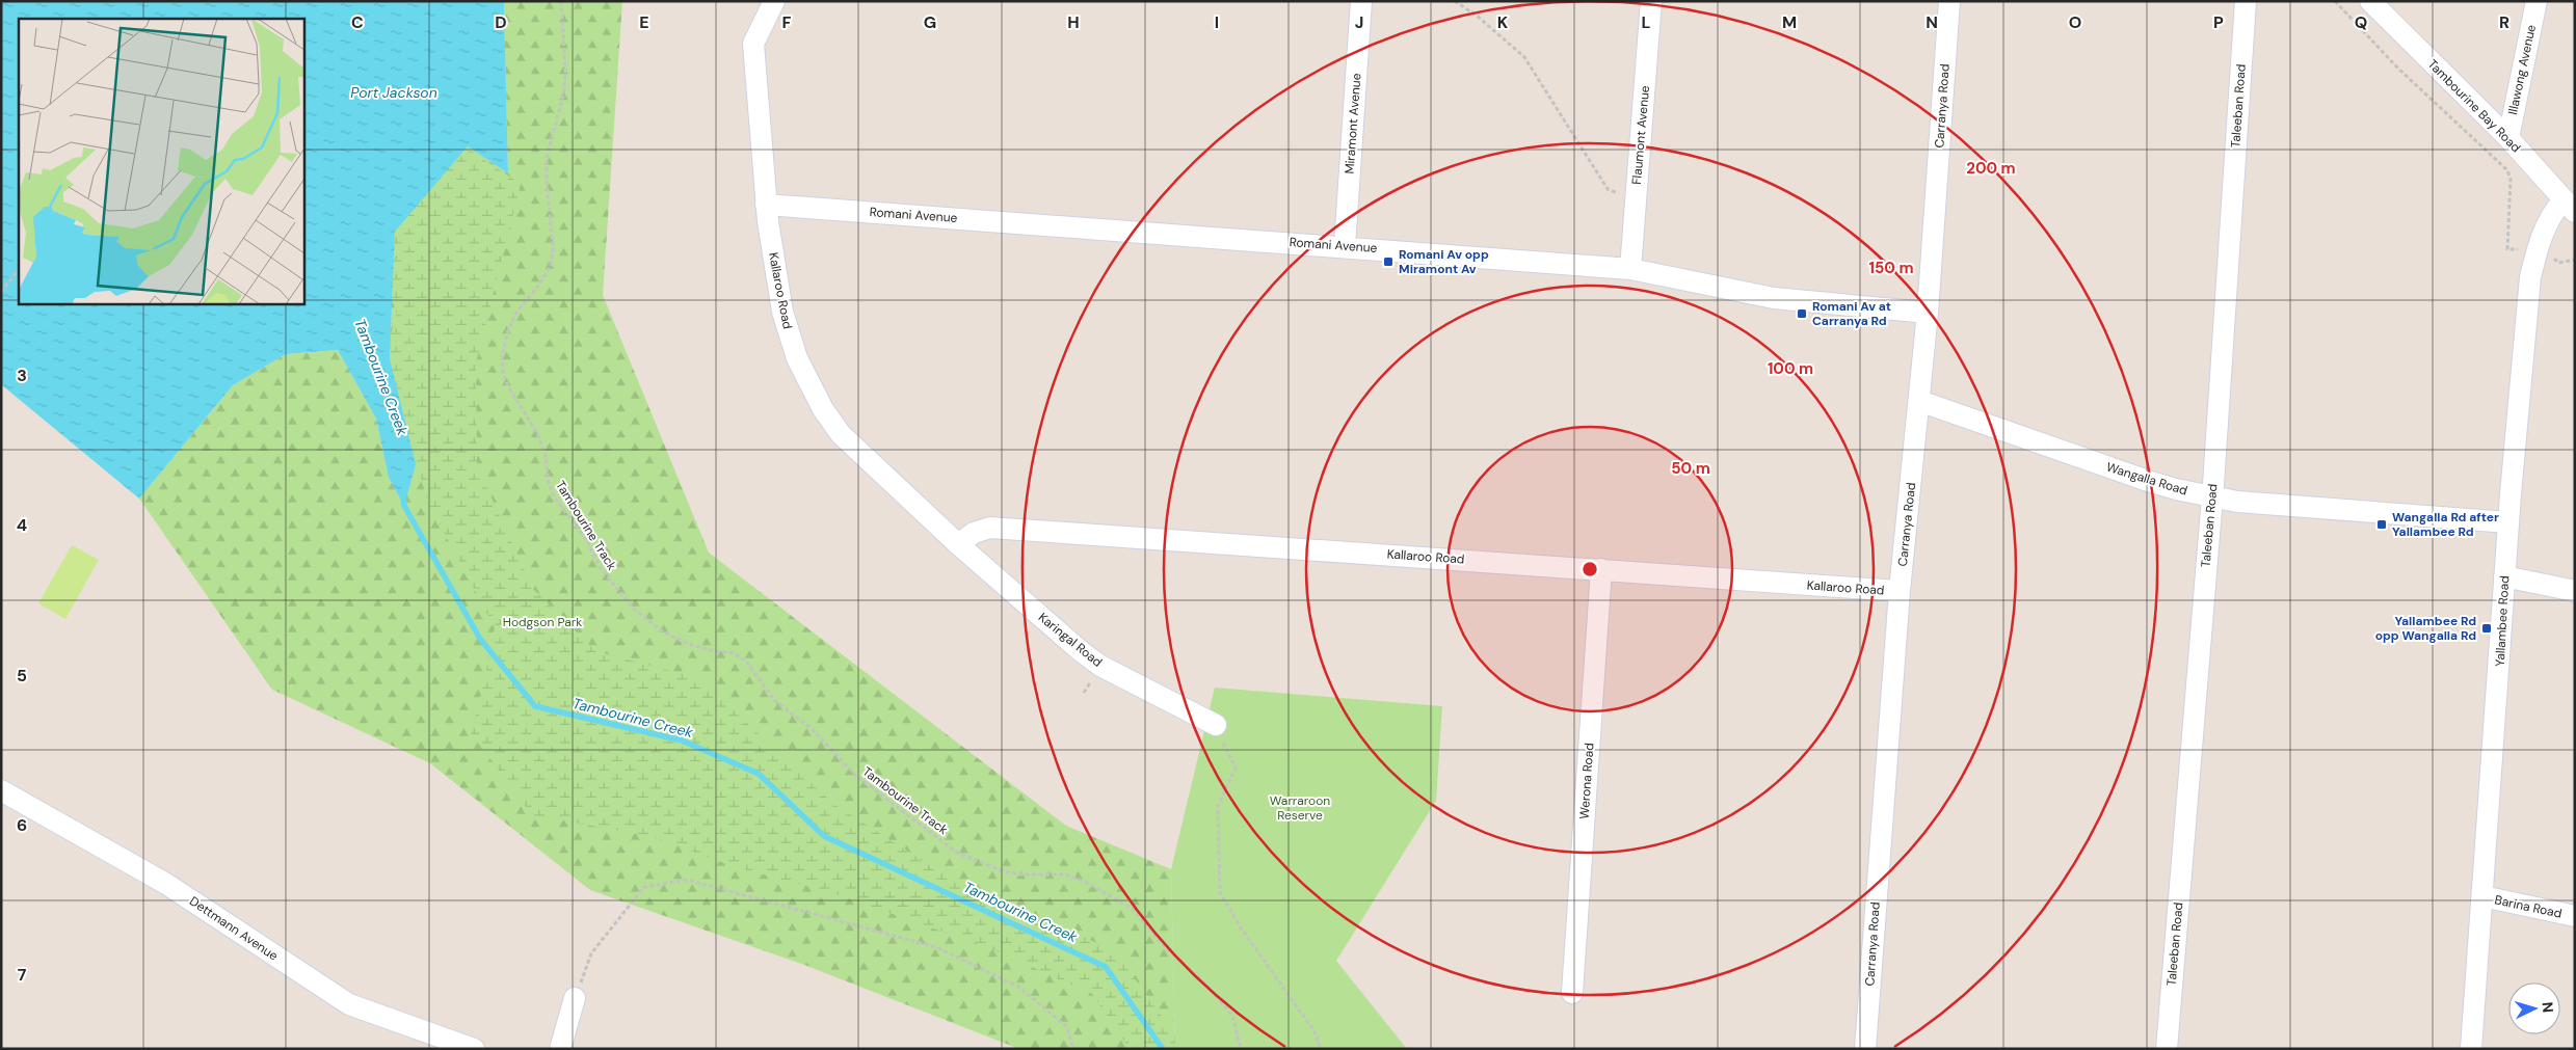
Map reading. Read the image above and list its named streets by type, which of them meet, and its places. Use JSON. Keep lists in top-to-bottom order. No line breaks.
{"streets":{"street":["Illawong Avenue","Carranya Road","Taleeban Road","Tambourine Bay Road","Miramont Avenue","Flaumont Avenue","Romani Avenue","Kallaroo Road","Wangalla Road","Yallambee Road","Karingal Road","Werona Road","Barina Road","Dettmann Avenue"],"path":["Tambourine Track"]},"crossings":[["Illawong Avenue","Tambourine Bay Road"],["Carranya Road","Romani Avenue"],["Carranya Road","Kallaroo Road"],["Carranya Road","Wangalla Road"],["Taleeban Road","Wangalla Road"],["Tambourine Bay Road","Yallambee Road"],["Miramont Avenue","Romani Avenue"],["Flaumont Avenue","Romani Avenue"],["Romani Avenue","Kallaroo Road"],["Kallaroo Road","Karingal Road"],["Kallaroo Road","Werona Road"],["Wangalla Road","Yallambee Road"],["Yallambee Road","Barina Road"]],"water":["Port Jackson","Tambourine Creek"],"parks":["Hodgson Park","Warraroon Reserve"],"places":{"transit":["Romani Av opp Miramont Av","Romani Av at Carranya Rd","Wangalla Rd after Yallambee Rd","Yallambee Rd opp Wangalla Rd"]},"north":"right","grid":{"columns":["C","D","E","F","G","H","I","J","K","L","M","N","O","P","Q","R"],"rows":["3","4","5","6","7"]},"rings":["200 m","150 m","100 m","50 m"]}
